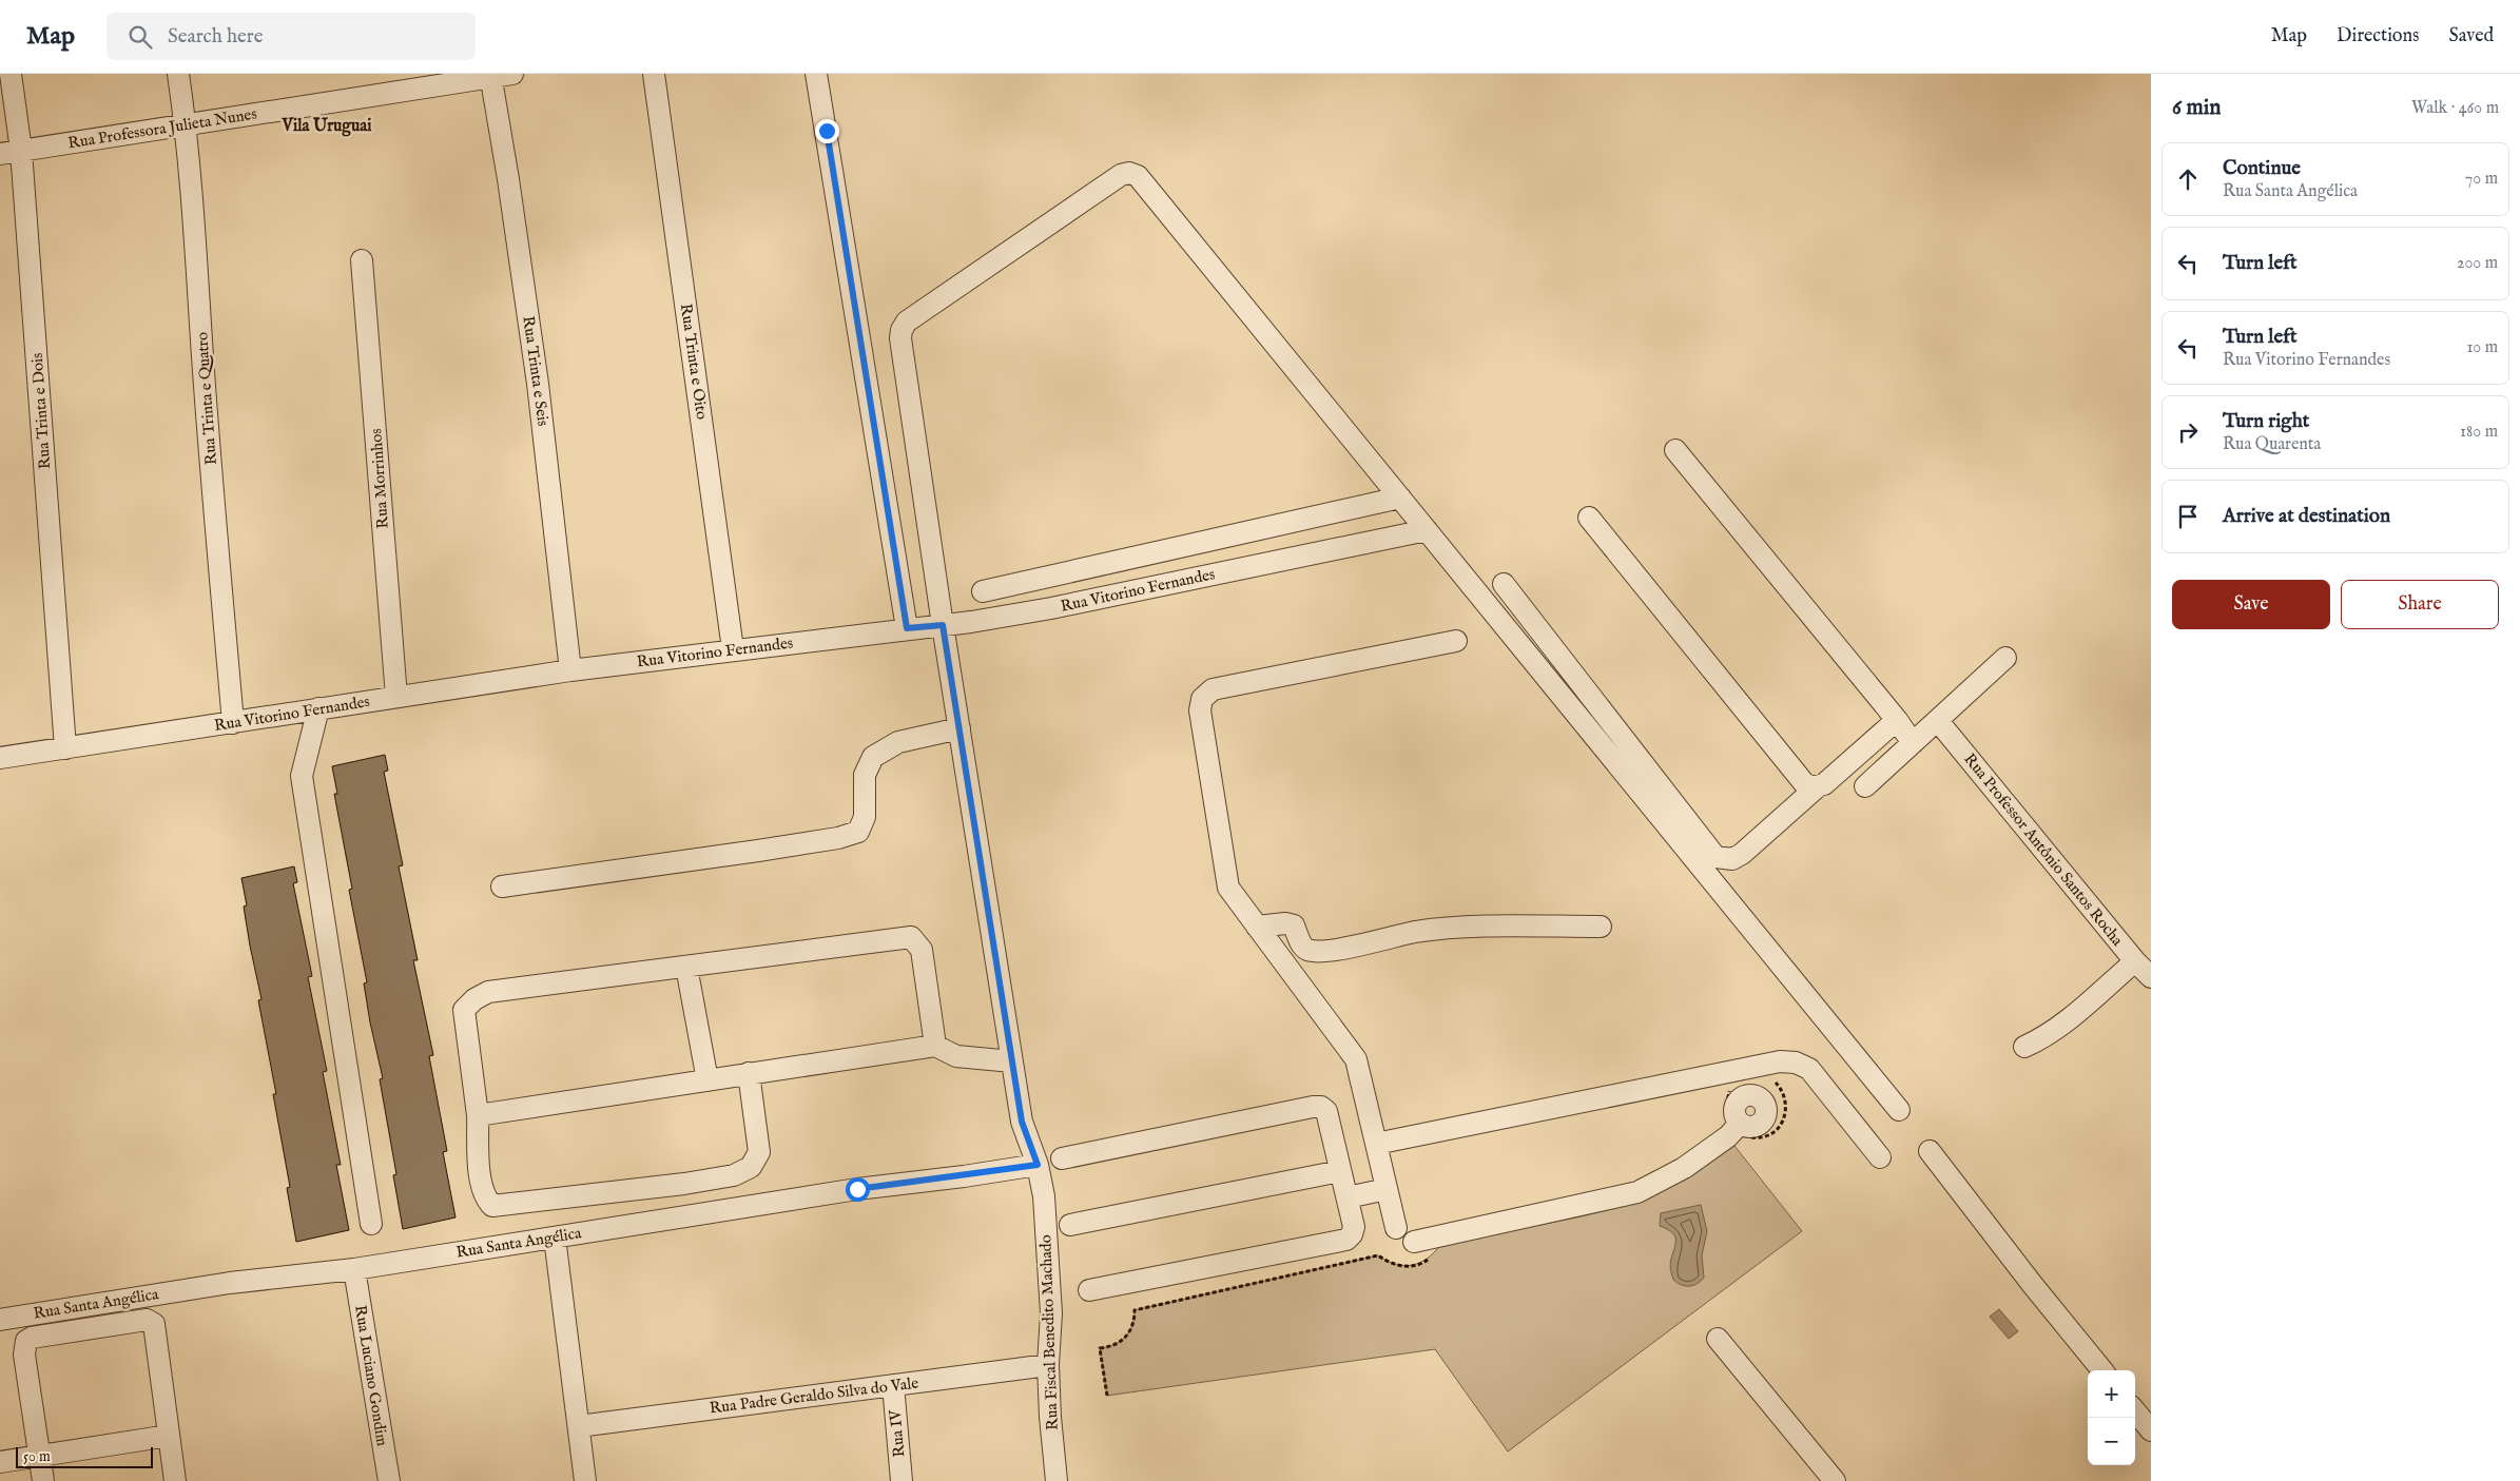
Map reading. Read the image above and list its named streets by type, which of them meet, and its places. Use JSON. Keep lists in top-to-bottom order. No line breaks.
{"streets":{"street":["Rua Professora Julieta Nunes","Rua Trinta e Oito","Rua Trinta e Seis","Rua Trinta e Quatro","Rua Trinta e Dois","Rua Morrinhos","Rua Vitorino Fernandes","Rua Professor Antônio Santos Rocha","Rua Santa Angélica","Rua Fiscal Benedito Machado","Rua Luciano Gondim","Rua Padre Geraldo Silva do Vale","Rua IV"]},"crossings":[["Rua Professora Julieta Nunes","Rua Trinta e Seis"],["Rua Professora Julieta Nunes","Rua Trinta e Quatro"],["Rua Professora Julieta Nunes","Rua Trinta e Dois"],["Rua Trinta e Oito","Rua Vitorino Fernandes"],["Rua Trinta e Seis","Rua Vitorino Fernandes"],["Rua Trinta e Quatro","Rua Vitorino Fernandes"],["Rua Trinta e Dois","Rua Vitorino Fernandes"],["Rua Morrinhos","Rua Vitorino Fernandes"],["Rua Vitorino Fernandes","Rua Fiscal Benedito Machado"],["Rua Santa Angélica","Rua Fiscal Benedito Machado"],["Rua Santa Angélica","Rua Luciano Gondim"],["Rua Fiscal Benedito Machado","Rua Padre Geraldo Silva do Vale"],["Rua Padre Geraldo Silva do Vale","Rua IV"]],"districts":["Vila Uruguai"],"scale_bar":"50 m","page":{"header":"Map","search":"Search here","nav":["Map","Directions","Saved"],"heading":["6 min","Walk · 460 m"],"list":[["Continue","Rua Santa Angélica","70 m"],["Turn left","200 m"],["Turn left","Rua Vitorino Fernandes","10 m"],["Turn right","Rua Quarenta","180 m"],"Arrive at destination"],"buttons":["Save","Share"],"map_buttons":["+","−"],"scale":"50 m"}}
